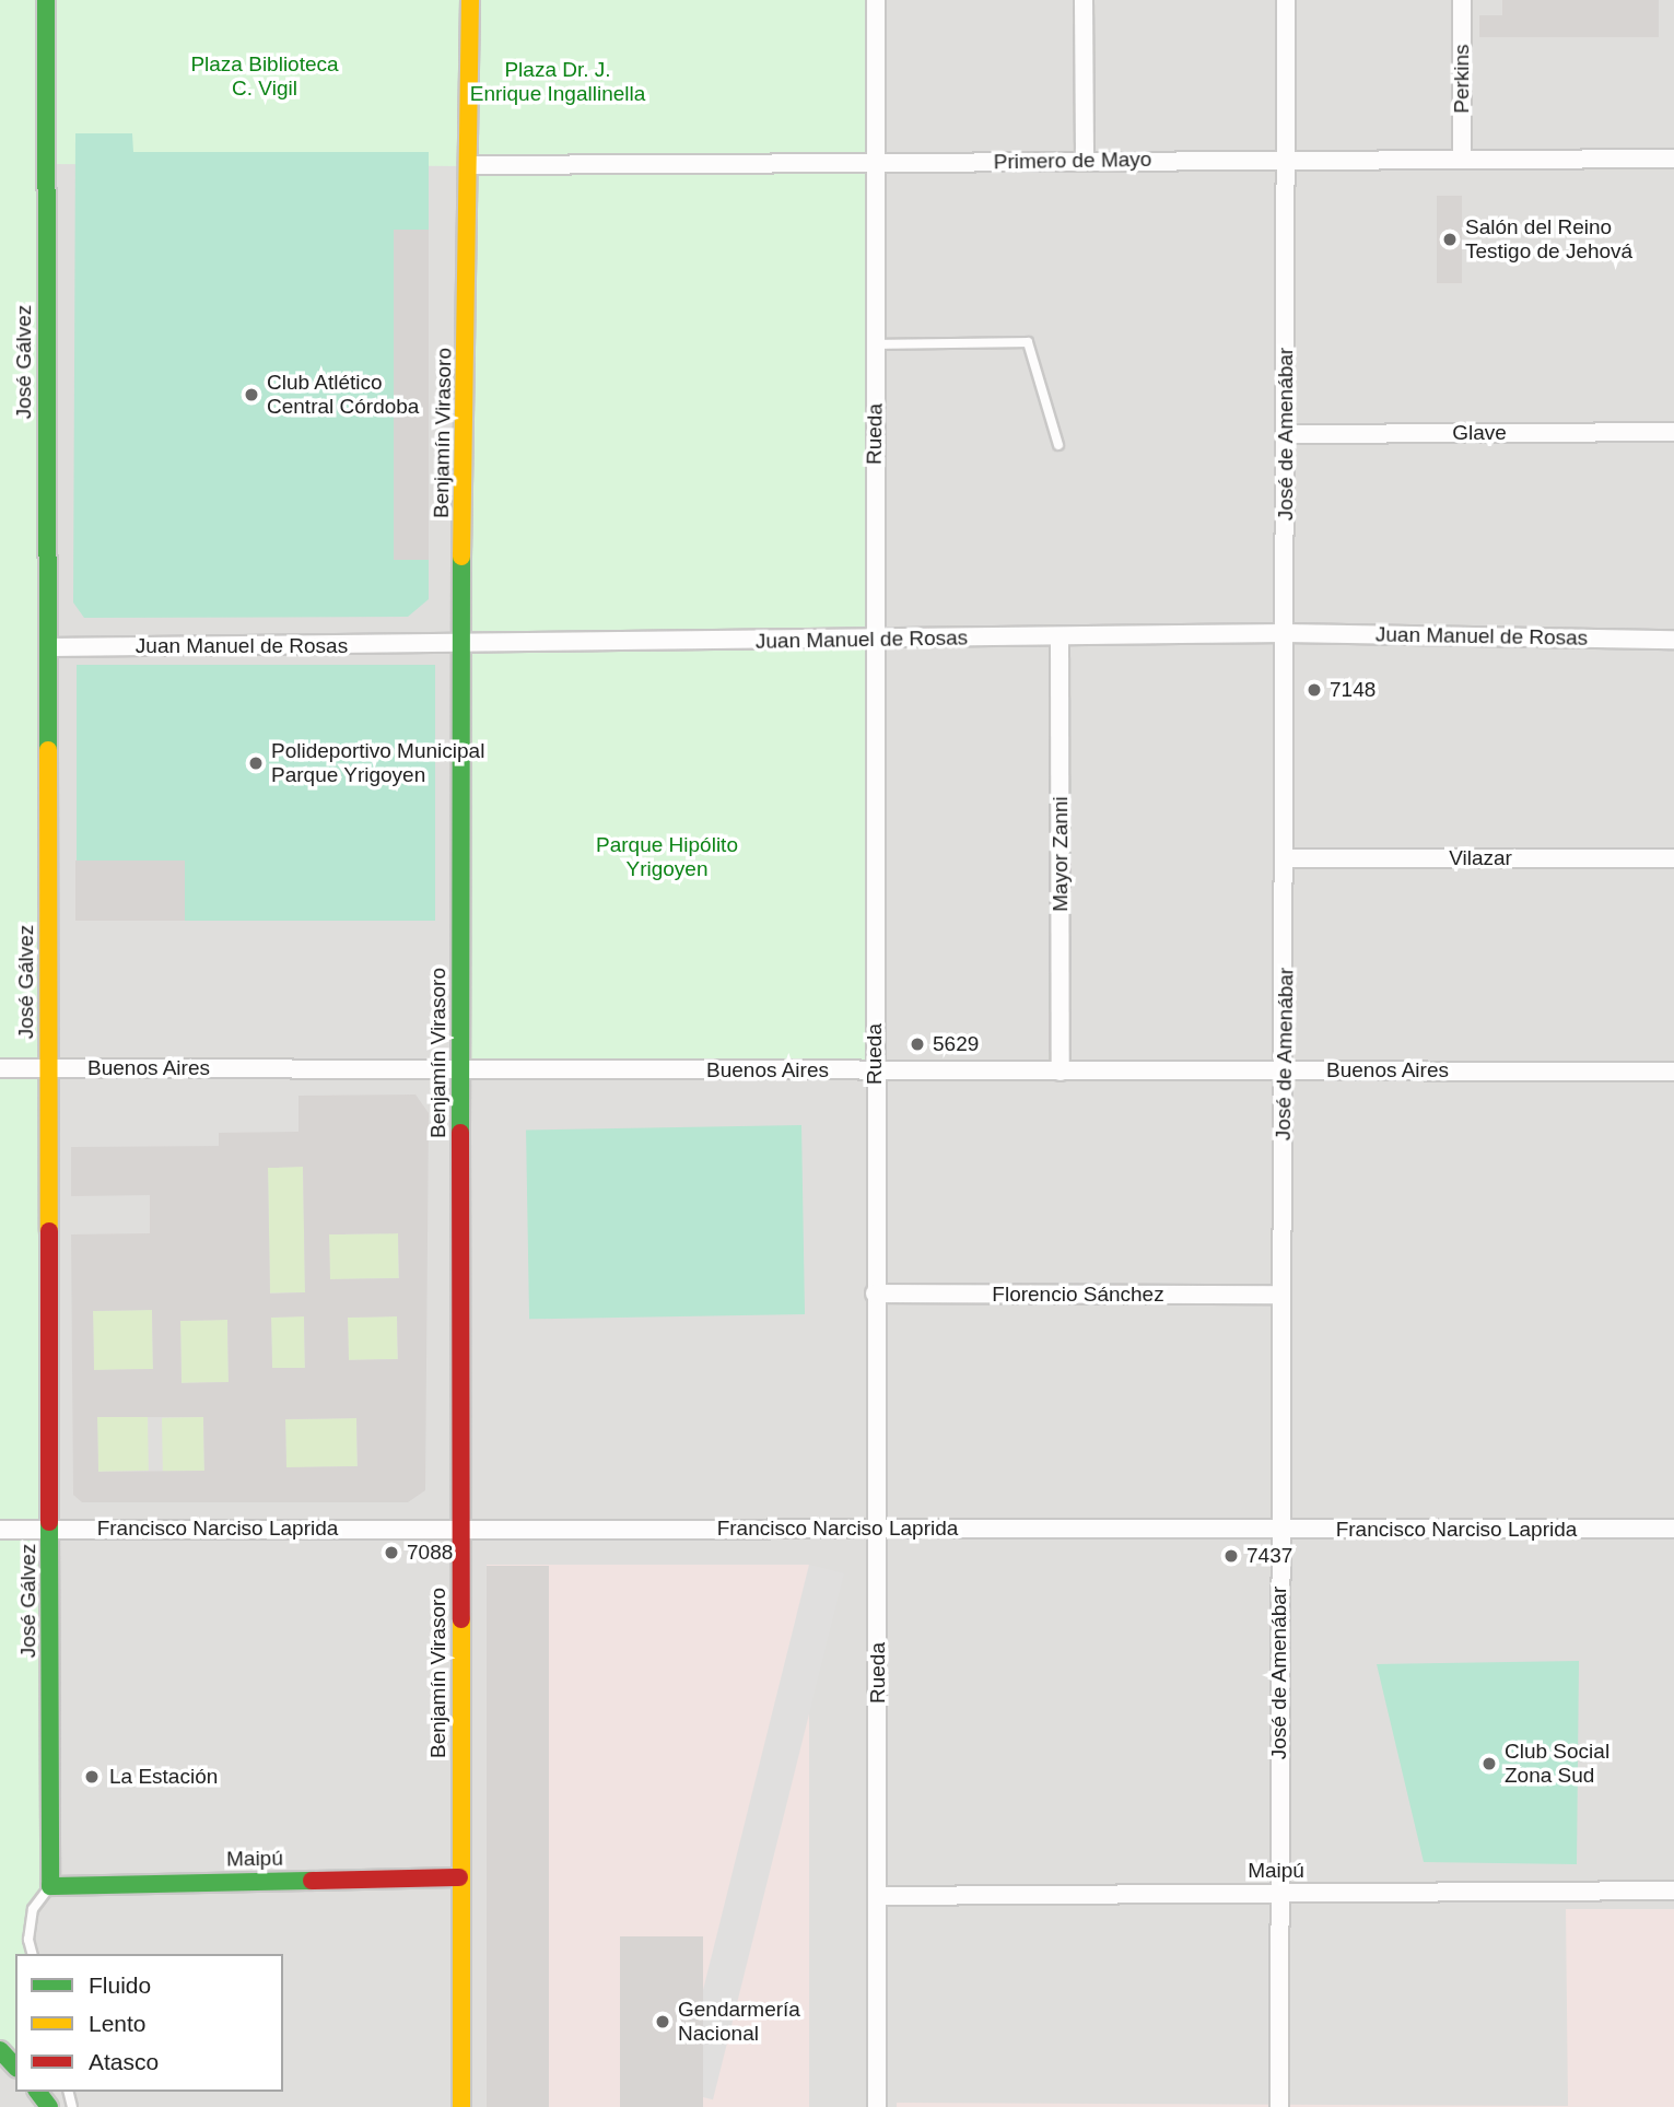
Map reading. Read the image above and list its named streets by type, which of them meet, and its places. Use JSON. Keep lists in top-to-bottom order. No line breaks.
{"streets":{"street":["Perkins","Primero de Mayo","José Gálvez","Benjamín Virasoro","Glave","Rueda","José de Amenábar","Juan Manuel de Rosas","Mayor Zanni","Vilazar","Buenos Aires","Florencio Sánchez","Francisco Narciso Laprida","Maipú"]},"crossings":[["Perkins","Primero de Mayo"],["Primero de Mayo","Benjamín Virasoro"],["Primero de Mayo","Rueda"],["Primero de Mayo","José de Amenábar"],["José Gálvez","Juan Manuel de Rosas"],["José Gálvez","Buenos Aires"],["José Gálvez","Francisco Narciso Laprida"],["José Gálvez","Maipú"],["Benjamín Virasoro","Juan Manuel de Rosas"],["Benjamín Virasoro","Buenos Aires"],["Benjamín Virasoro","Francisco Narciso Laprida"],["Benjamín Virasoro","Maipú"],["Glave","José de Amenábar"],["Rueda","Juan Manuel de Rosas"],["Rueda","Buenos Aires"],["Rueda","Florencio Sánchez"],["Rueda","Francisco Narciso Laprida"],["Rueda","Maipú"],["José de Amenábar","Juan Manuel de Rosas"],["José de Amenábar","Vilazar"],["José de Amenábar","Buenos Aires"],["José de Amenábar","Florencio Sánchez"],["José de Amenábar","Francisco Narciso Laprida"],["José de Amenábar","Maipú"],["Juan Manuel de Rosas","Mayor Zanni"],["Mayor Zanni","Buenos Aires"]],"parks":["Plaza Biblioteca C. Vigil","Plaza Dr. J. Enrique Ingallinella","Parque Hipólito Yrigoyen"],"places":["Salón del Reino Testigo de Jehová","Club Atlético Central Córdoba","7148","Polideportivo Municipal Parque Yrigoyen","5629","7088","7437","Club Social Zona Sud","La Estación","Gendarmería Nacional"],"legend":["Fluido","Lento","Atasco"]}
